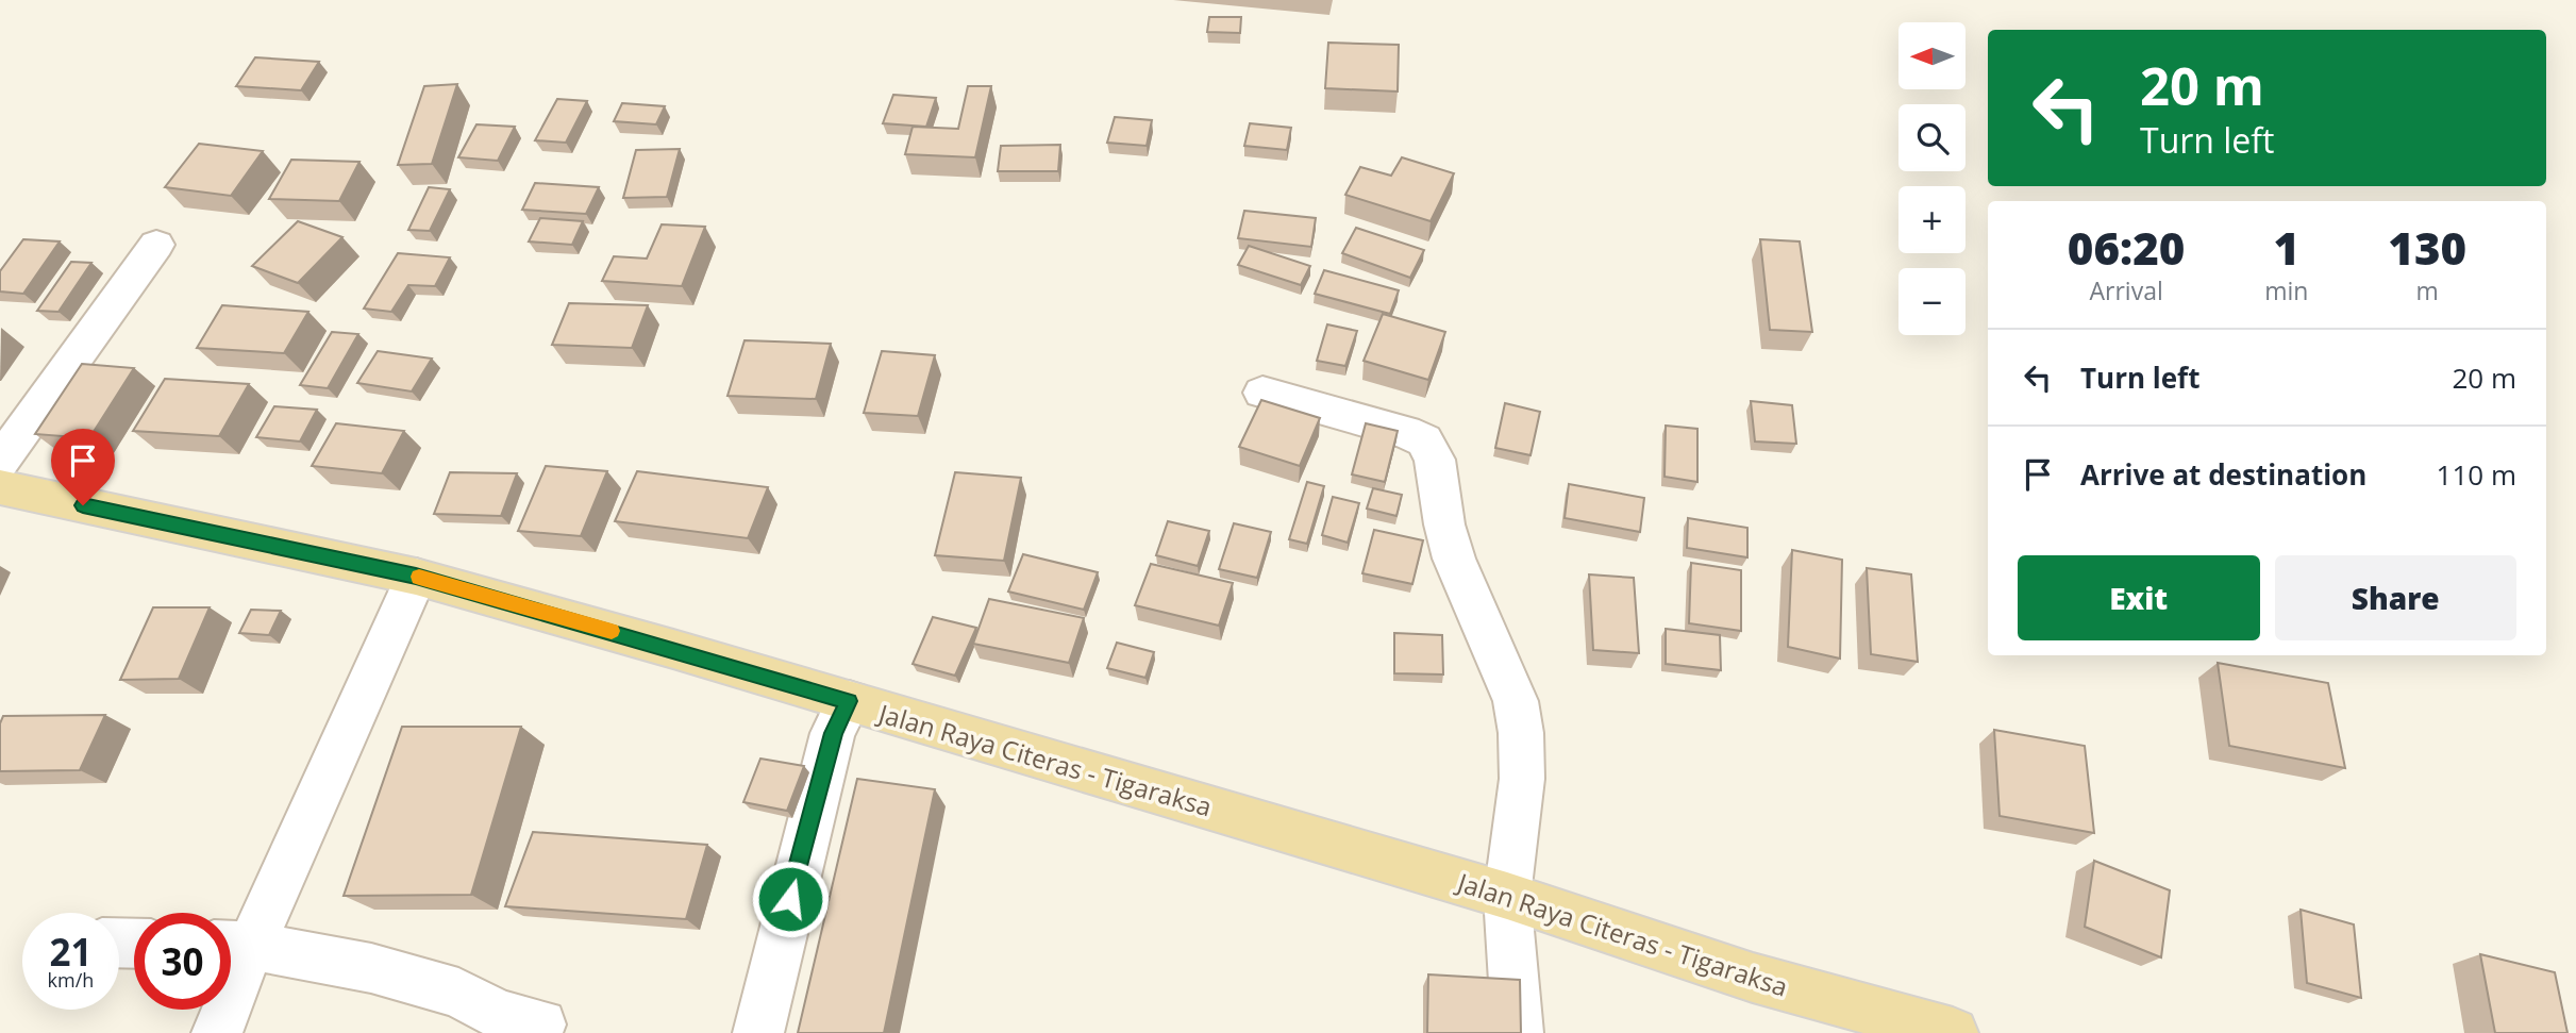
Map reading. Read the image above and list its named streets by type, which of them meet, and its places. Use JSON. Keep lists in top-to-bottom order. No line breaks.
{"streets":{"main road":["Jalan Raya Citeras - Tigaraksa"]},"north":"left","page":{"map_buttons":["+","−"],"turn":["20 m","Turn left"],"eta":["06:20","Arrival","1","min","130","m"],"list":[{"name":"Turn left","value":"20 m"},{"name":"Arrive at destination","value":"110 m"}],"buttons":["Exit","Share"],"speed":"21 km/h","limit":"30"}}
